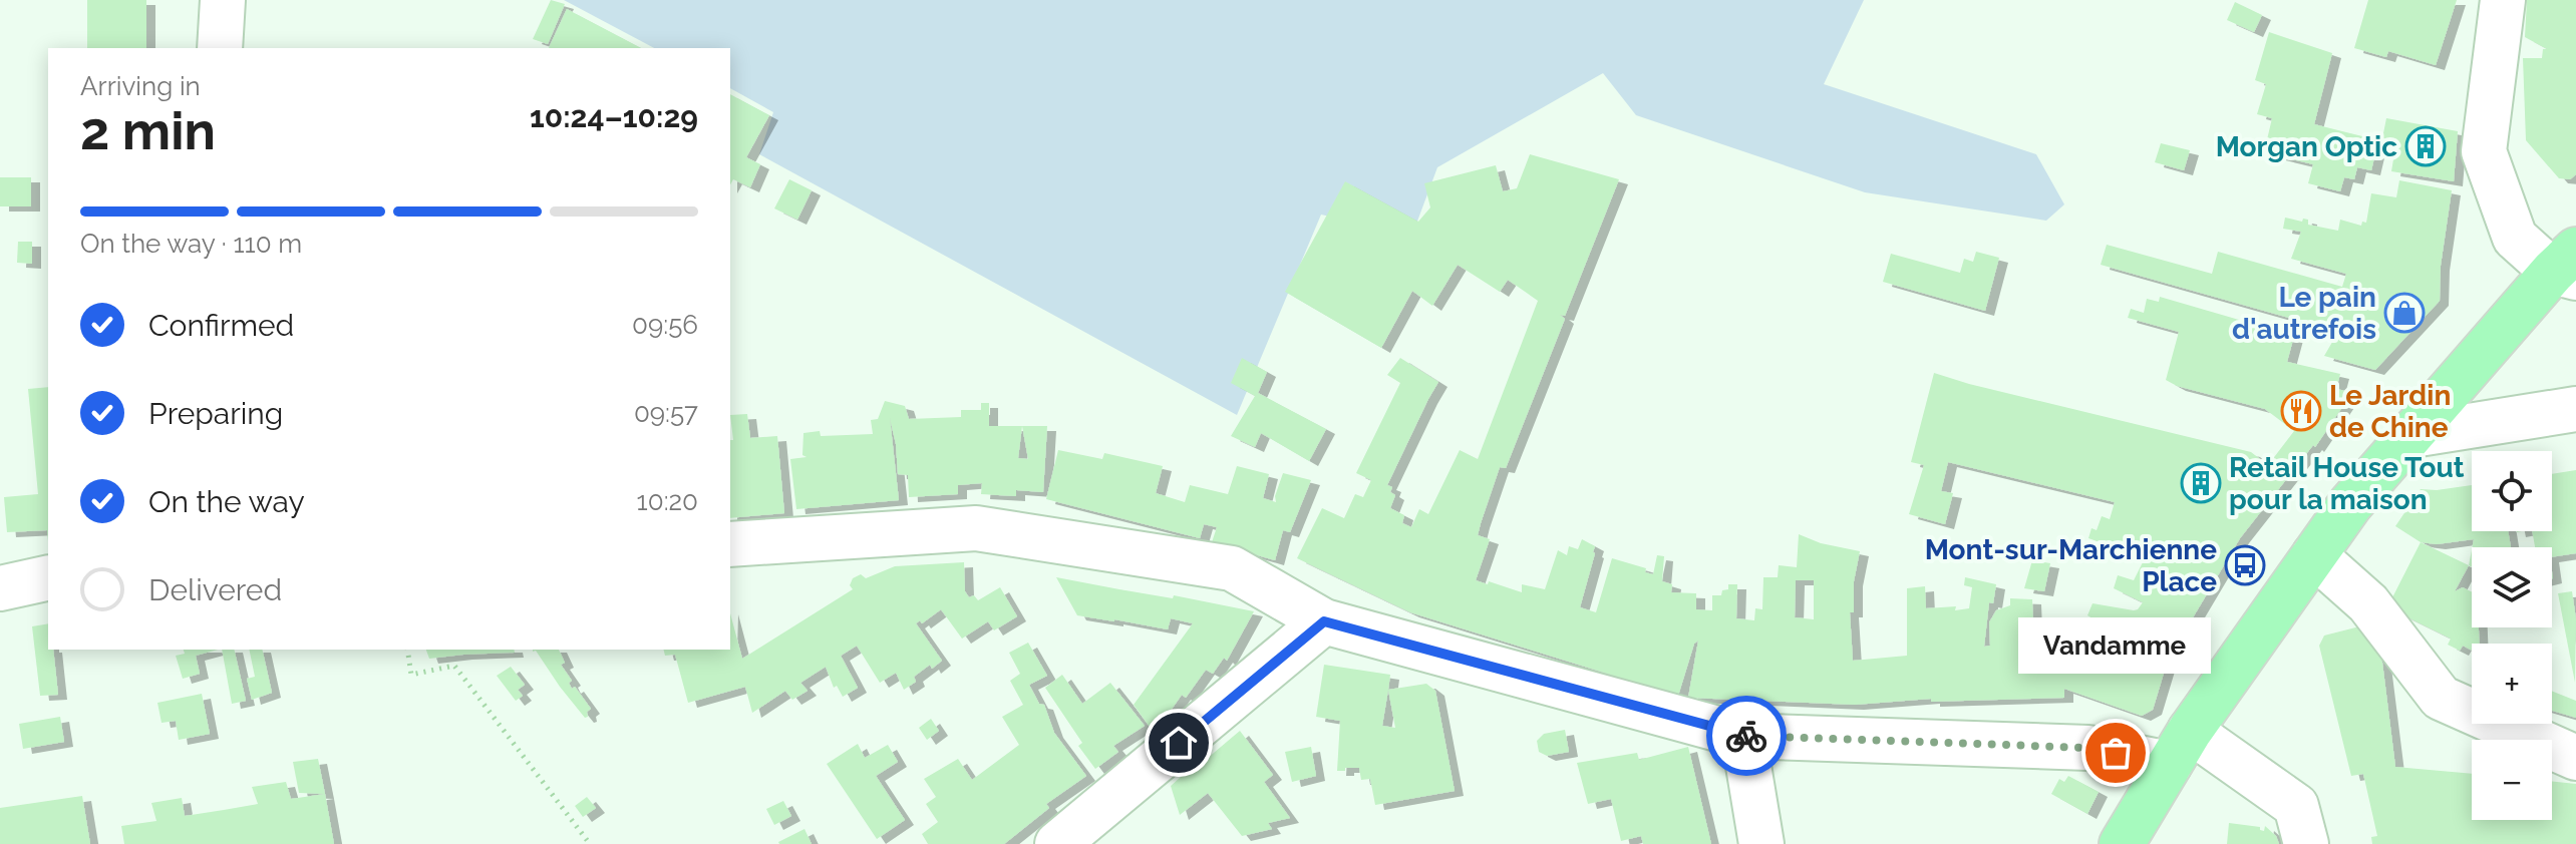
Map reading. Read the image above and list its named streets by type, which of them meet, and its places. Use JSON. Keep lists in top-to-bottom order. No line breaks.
{"places":{"building":["Morgan Optic","Retail House Tout pour la maison"],"shop":["Le pain d'autrefois"],"restaurant":["Le Jardin de Chine"],"bus stop":["Mont-sur-Marchienne Place"],"other":["Vandamme"]},"page":{"heading":["2 min","Arriving in","10:24–10:29"],"bar":"On the way · 110 m","list":[["Confirmed","09:56"],["Preparing","09:57"],["On the way","10:20"],"Delivered"],"map_buttons":["+","−"],"bubble":"Vandamme"}}
